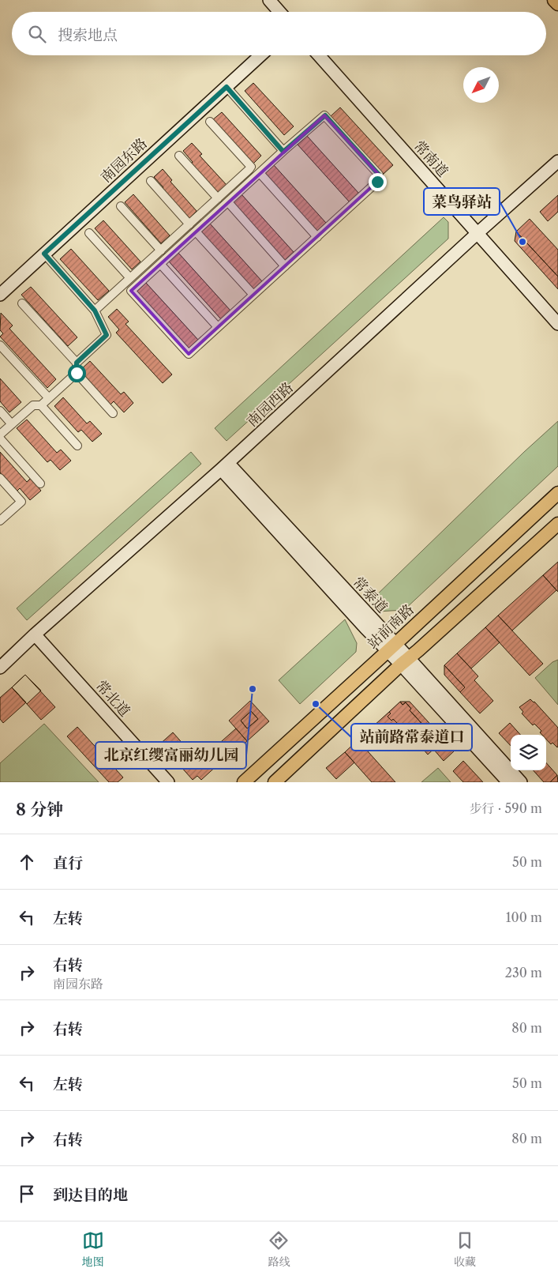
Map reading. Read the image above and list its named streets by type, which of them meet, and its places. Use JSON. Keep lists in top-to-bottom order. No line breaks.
{"streets":{"main road":["站前南路"],"street":["常南道","南园东路","南园西路","常泰道","常北道"]},"crossings":[["常南道","南园西路"],["南园西路","常泰道"],["南园西路","常北道"],["常泰道","站前南路"]],"places":["菜鸟驿站","北京红缨富丽幼儿园","站前路常泰道口"],"north":"bottom left","page":{"search":"搜索地点","heading":["8 分钟","步行 · 590 m"],"list":[["直行","50 m"],["左转","100 m"],["右转","南园东路","230 m"],["右转","80 m"],["左转","50 m"],["右转","80 m"],"到达目的地"],"nav":["地图","路线","收藏"]}}
